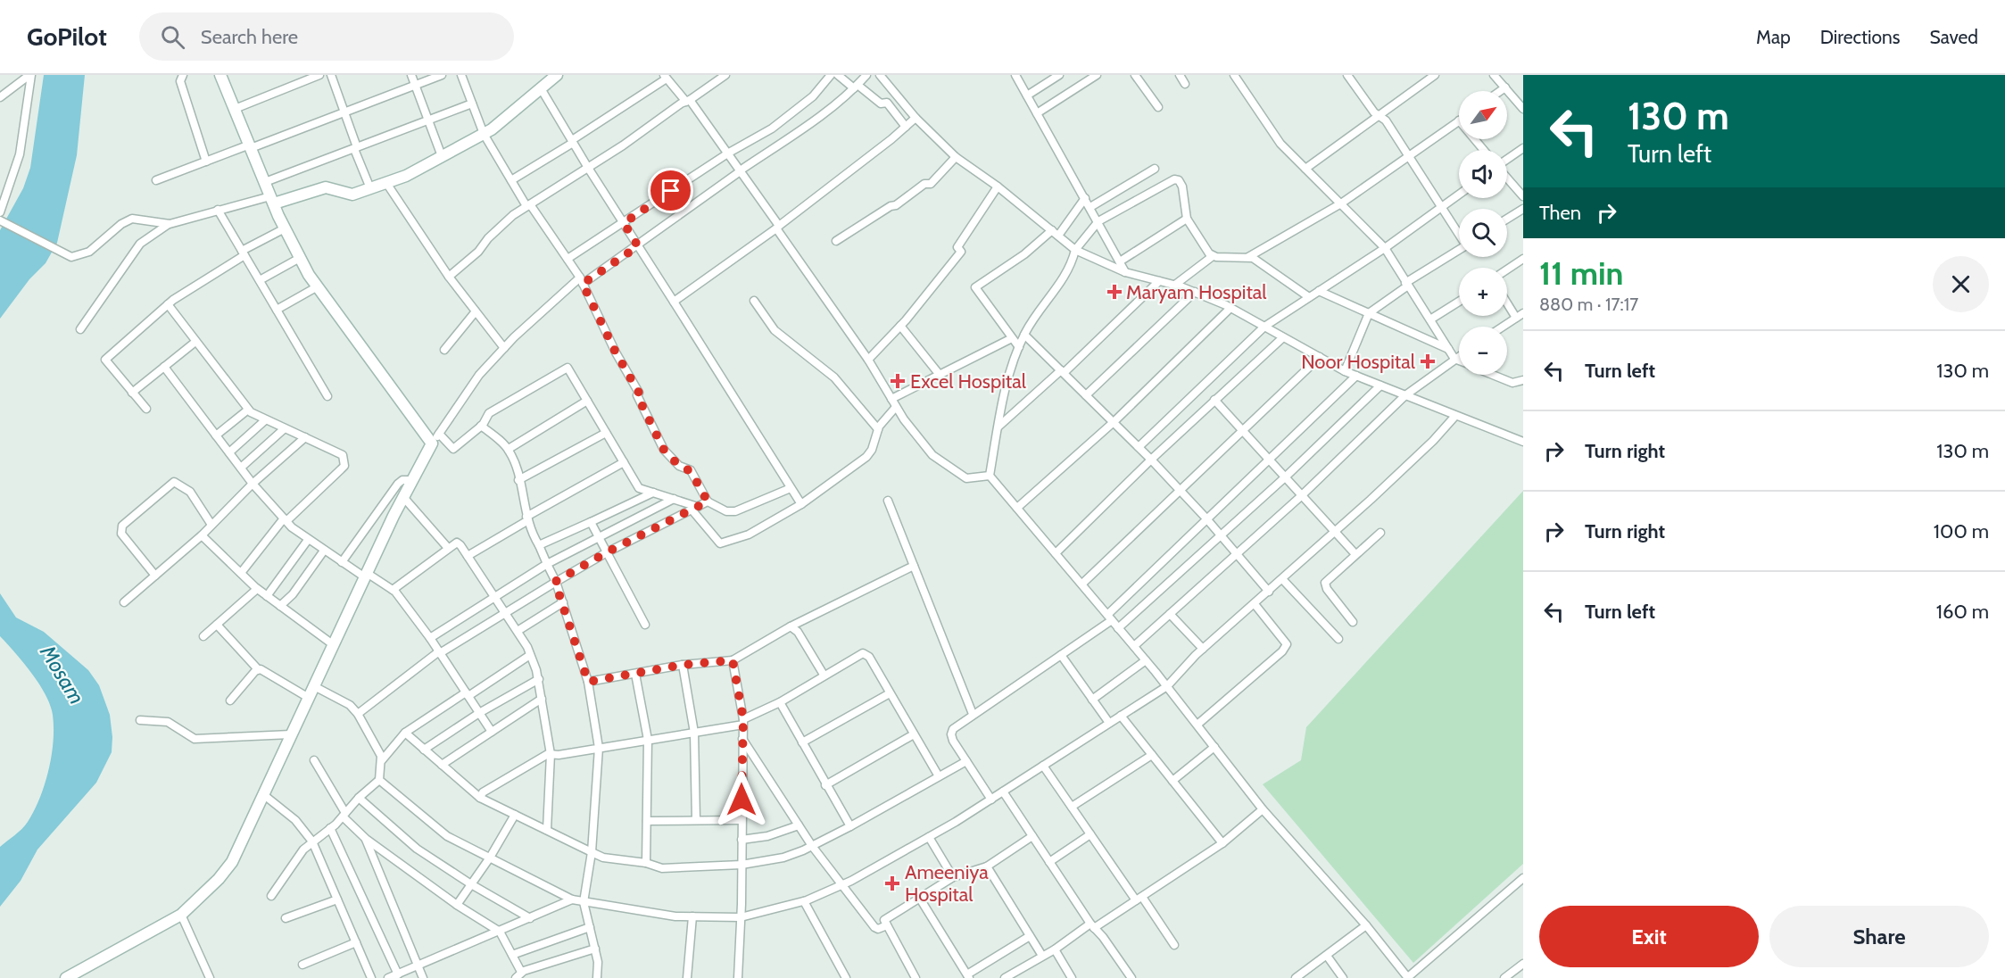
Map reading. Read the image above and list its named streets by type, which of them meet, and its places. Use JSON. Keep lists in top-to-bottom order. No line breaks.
{"water":["Mosam"],"places":{"health":["Maryam Hospital","Noor Hospital","Excel Hospital","Ameeniya Hospital"]},"north":"top right","page":{"header":"GoPilot","search":"Search here","nav":["Map","Directions","Saved"],"turn":["130 m","Turn left"],"map_buttons":["+","−"],"then":"Then","heading":["11 min","880 m · 17:17"],"list":[{"name":"Turn left","value":"130 m"},{"name":"Turn right","value":"130 m"},{"name":"Turn right","value":"100 m"},{"name":"Turn left","value":"160 m"}],"buttons":["Exit","Share"]}}
